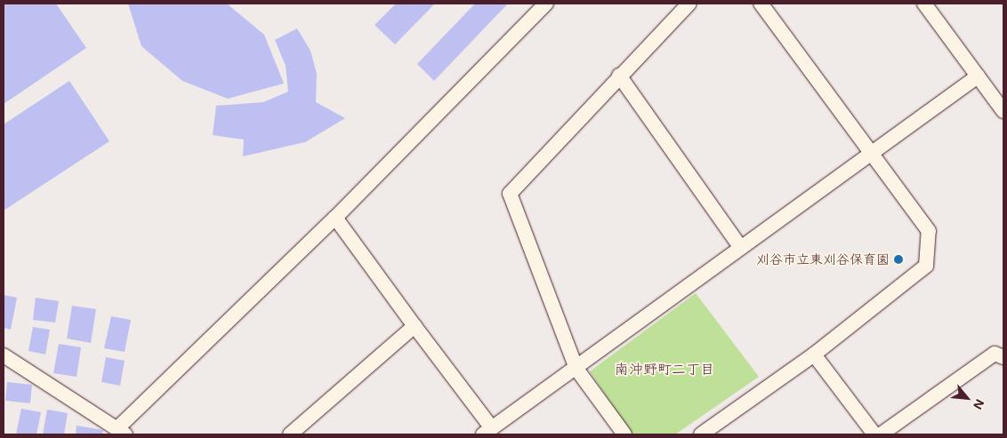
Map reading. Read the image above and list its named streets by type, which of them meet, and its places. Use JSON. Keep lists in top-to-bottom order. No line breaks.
{"districts":["南沖野町二丁目"],"places":["刈谷市立東刈谷保育園"],"north":"bottom right"}
